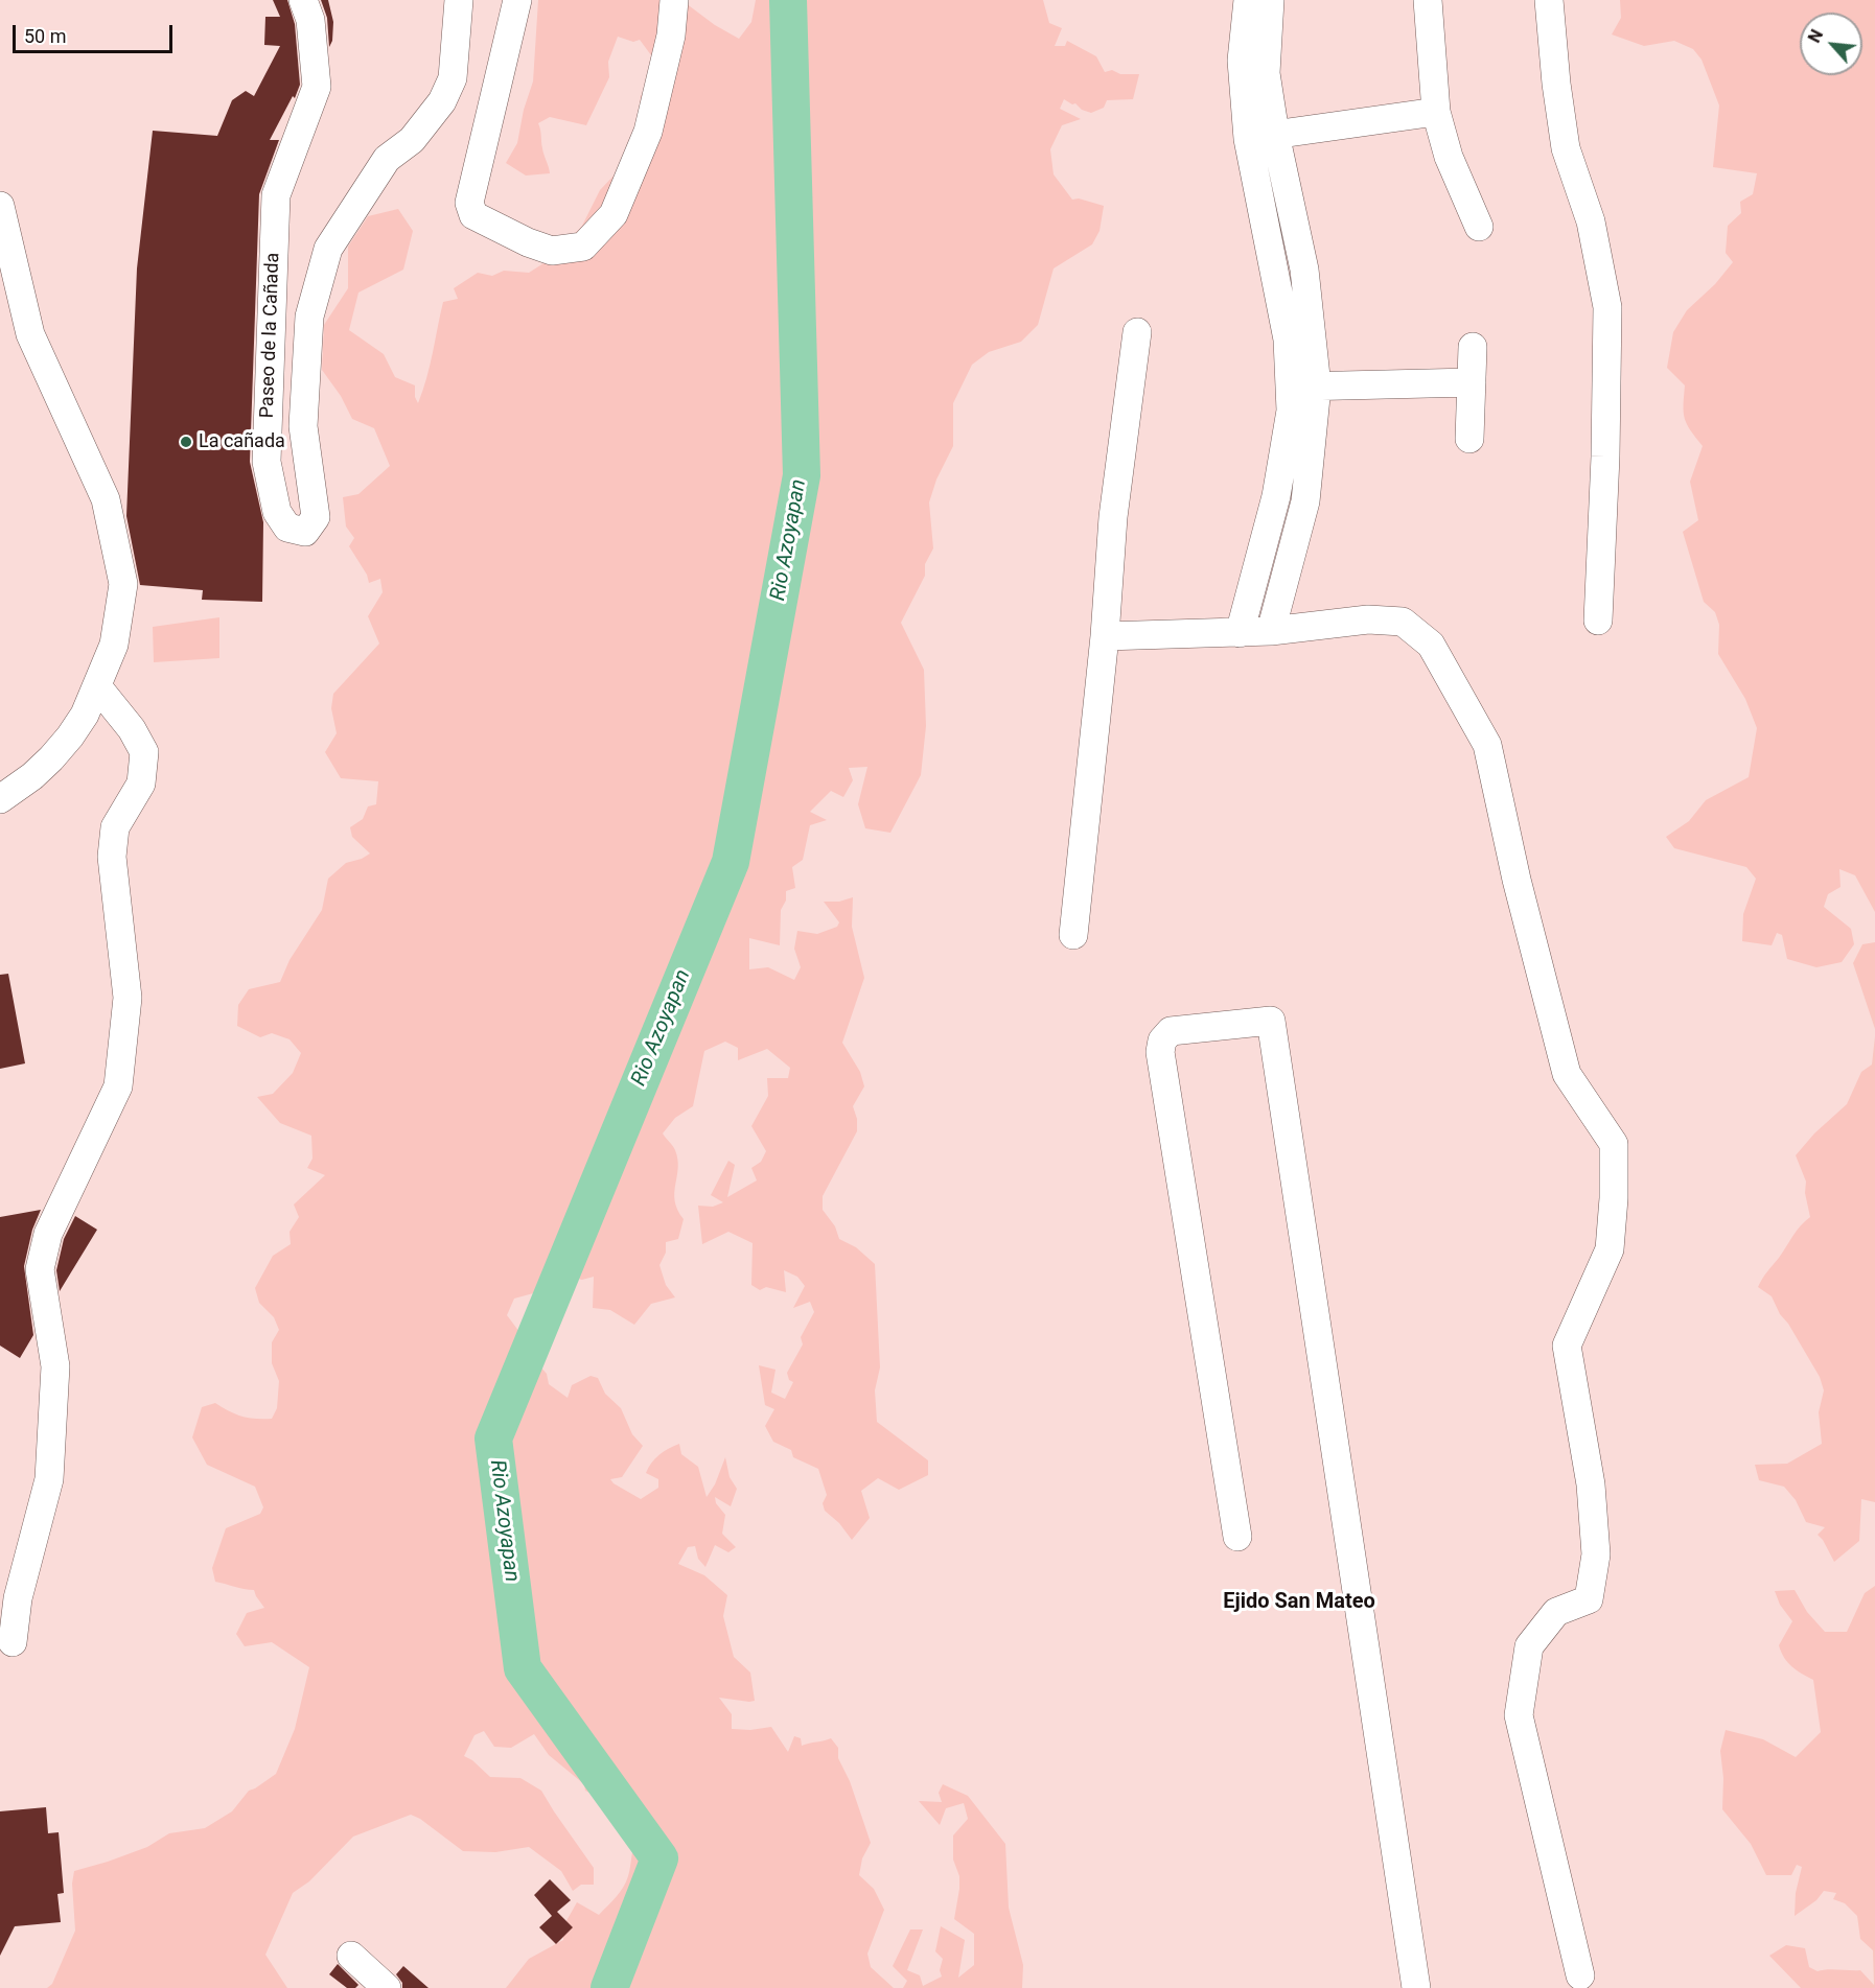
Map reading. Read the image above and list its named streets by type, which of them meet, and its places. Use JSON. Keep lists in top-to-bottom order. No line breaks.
{"streets":{"street":["Paseo de la Cañada"]},"districts":["Ejido San Mateo"],"water":["Rio Azoyapan"],"places":["La cañada"],"scale_bar":"50 m","north":"top left"}
